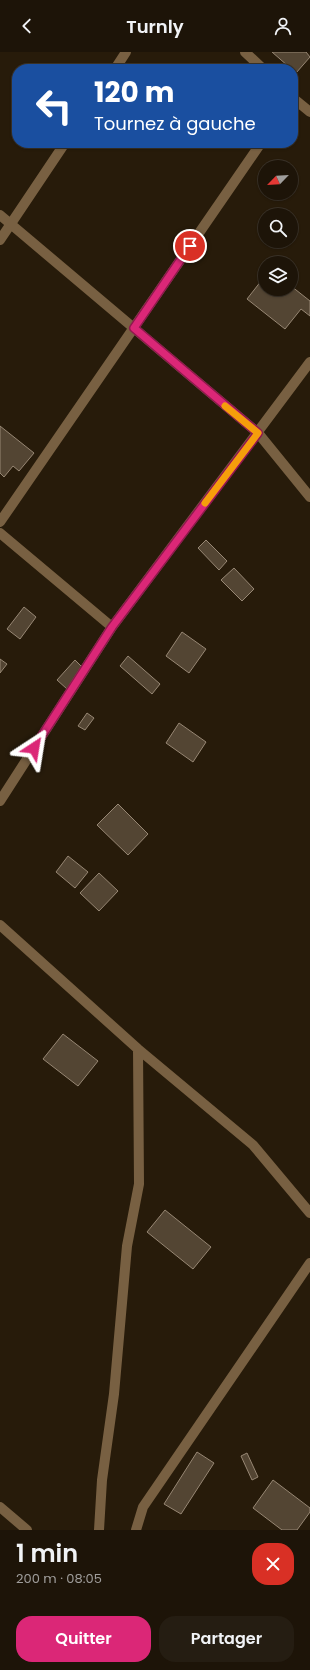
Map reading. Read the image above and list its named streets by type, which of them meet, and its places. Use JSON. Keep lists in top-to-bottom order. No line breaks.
{"north":"bottom left","page":{"header":"Turnly","turn":["120 m","Tournez à gauche"],"heading":["1 min","200 m · 08:05"],"buttons":["Quitter","Partager"]}}
